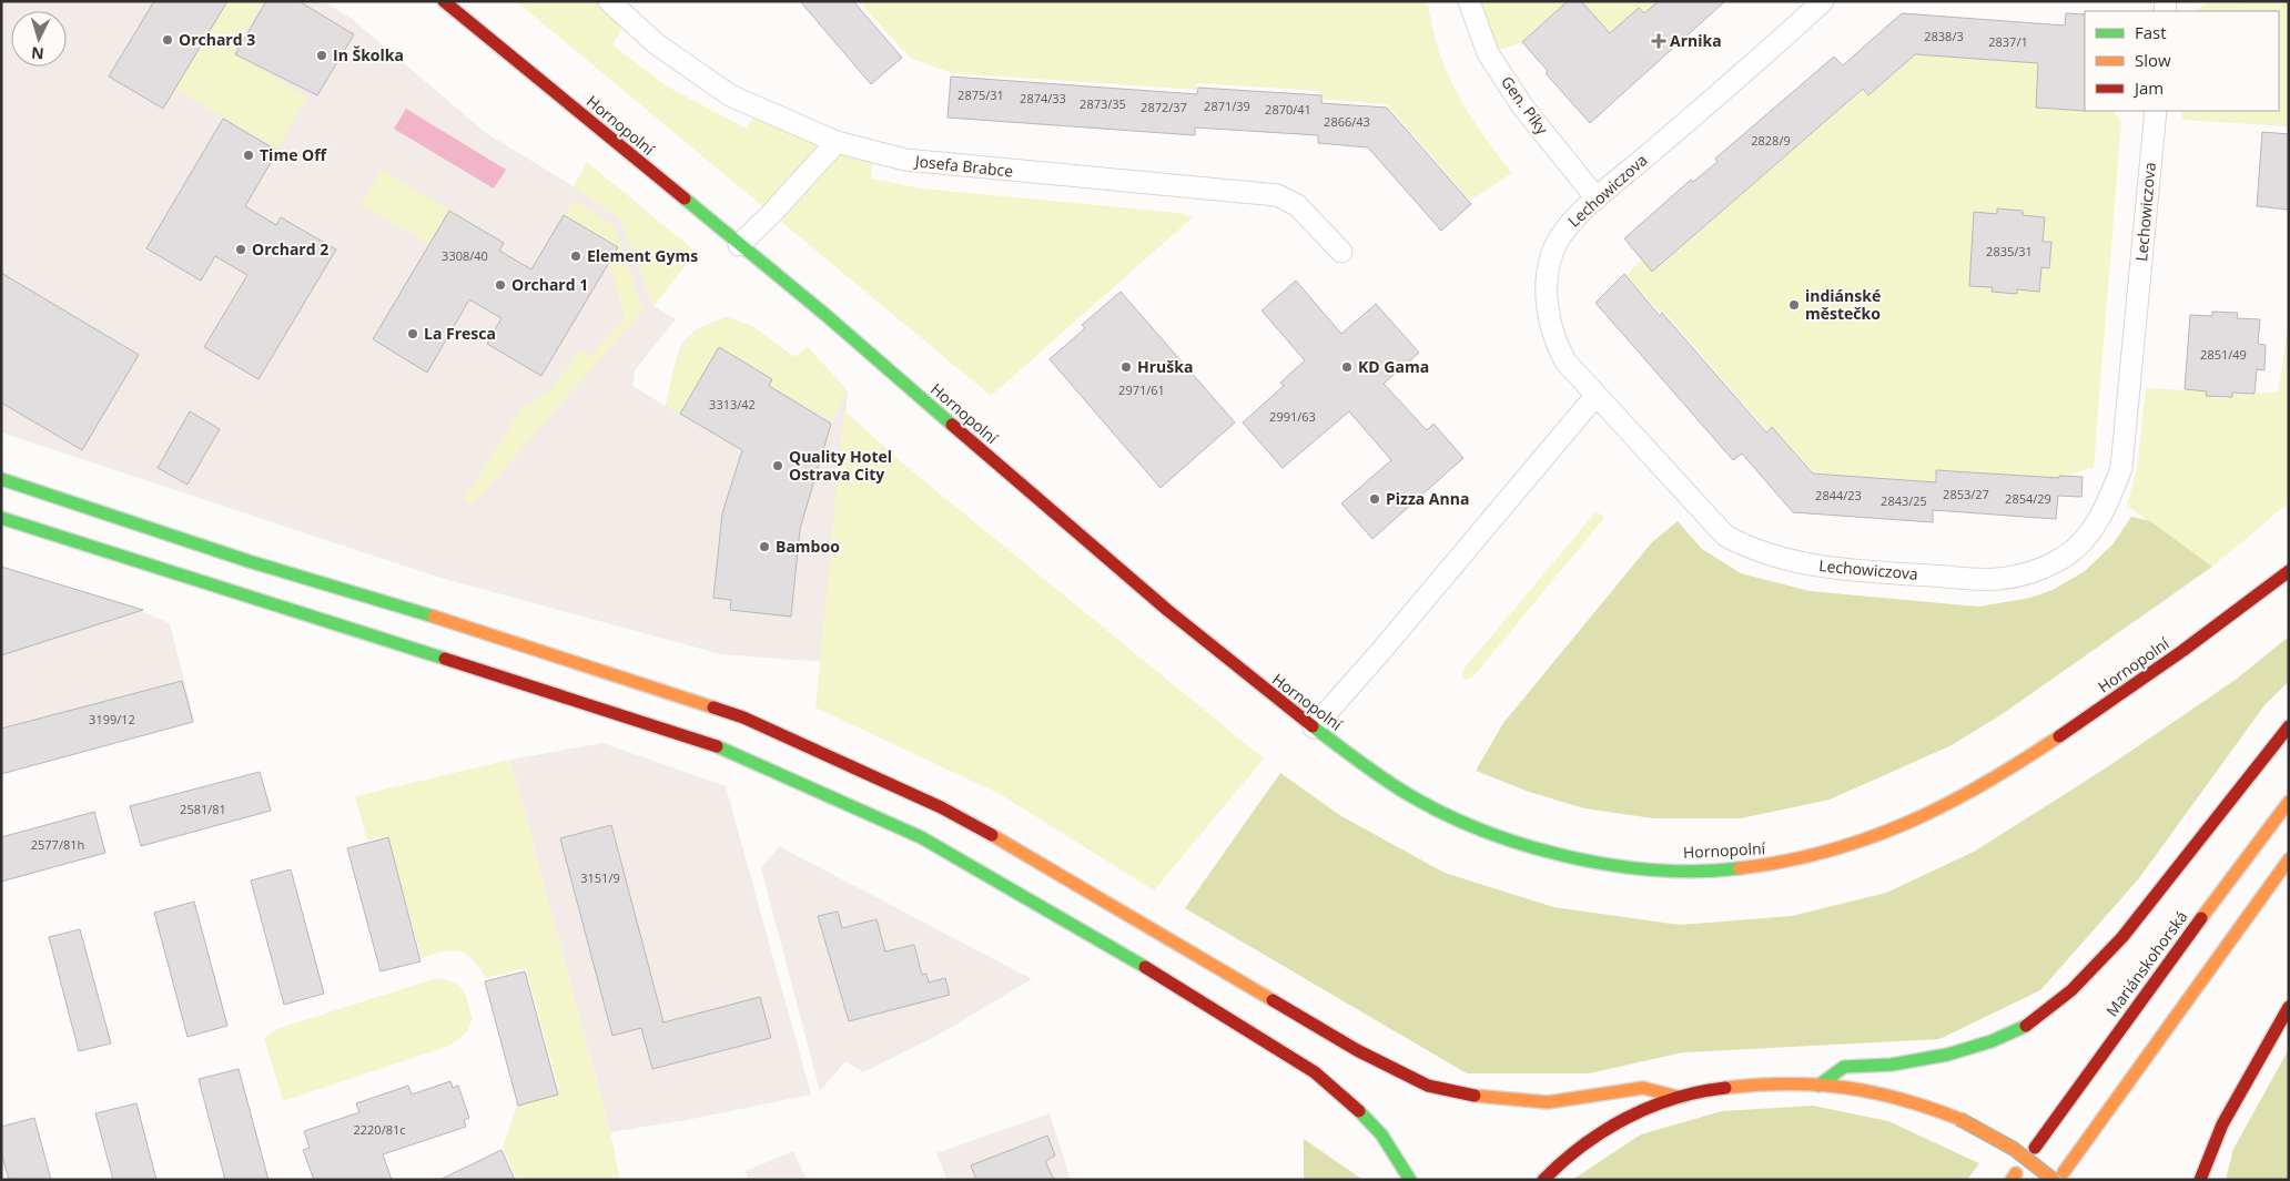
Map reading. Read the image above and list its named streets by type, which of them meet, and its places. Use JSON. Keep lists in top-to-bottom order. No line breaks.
{"streets":{"main road":["Hornopolní","Mariánskohorská"],"street":["Gen. Píky","Josefa Brabce","Lechowiczova"]},"crossings":[["Gen. Píky","Lechowiczova"]],"places":{"other":["Orchard 3","In Školka","Time Off","Orchard 2","Element Gyms","Orchard 1","indiánské městečko","La Fresca","Hruška","KD Gama","Quality Hotel Ostrava City","Pizza Anna","Bamboo"],"health":["Arnika"]},"house_numbers":["2838/3","2837/1","2875/31","2874/33","2873/35","2871/39","2872/37","2870/41","2866/43","2828/9","2835/31","3308/40","2851/49","2971/61","3313/42","2991/63","2853/27","2844/23","2854/29","2843/25","3199/12","2581/81","2577/81h","3151/9","2220/81c"],"legend":["Fast","Slow","Jam"],"north":"bottom"}
